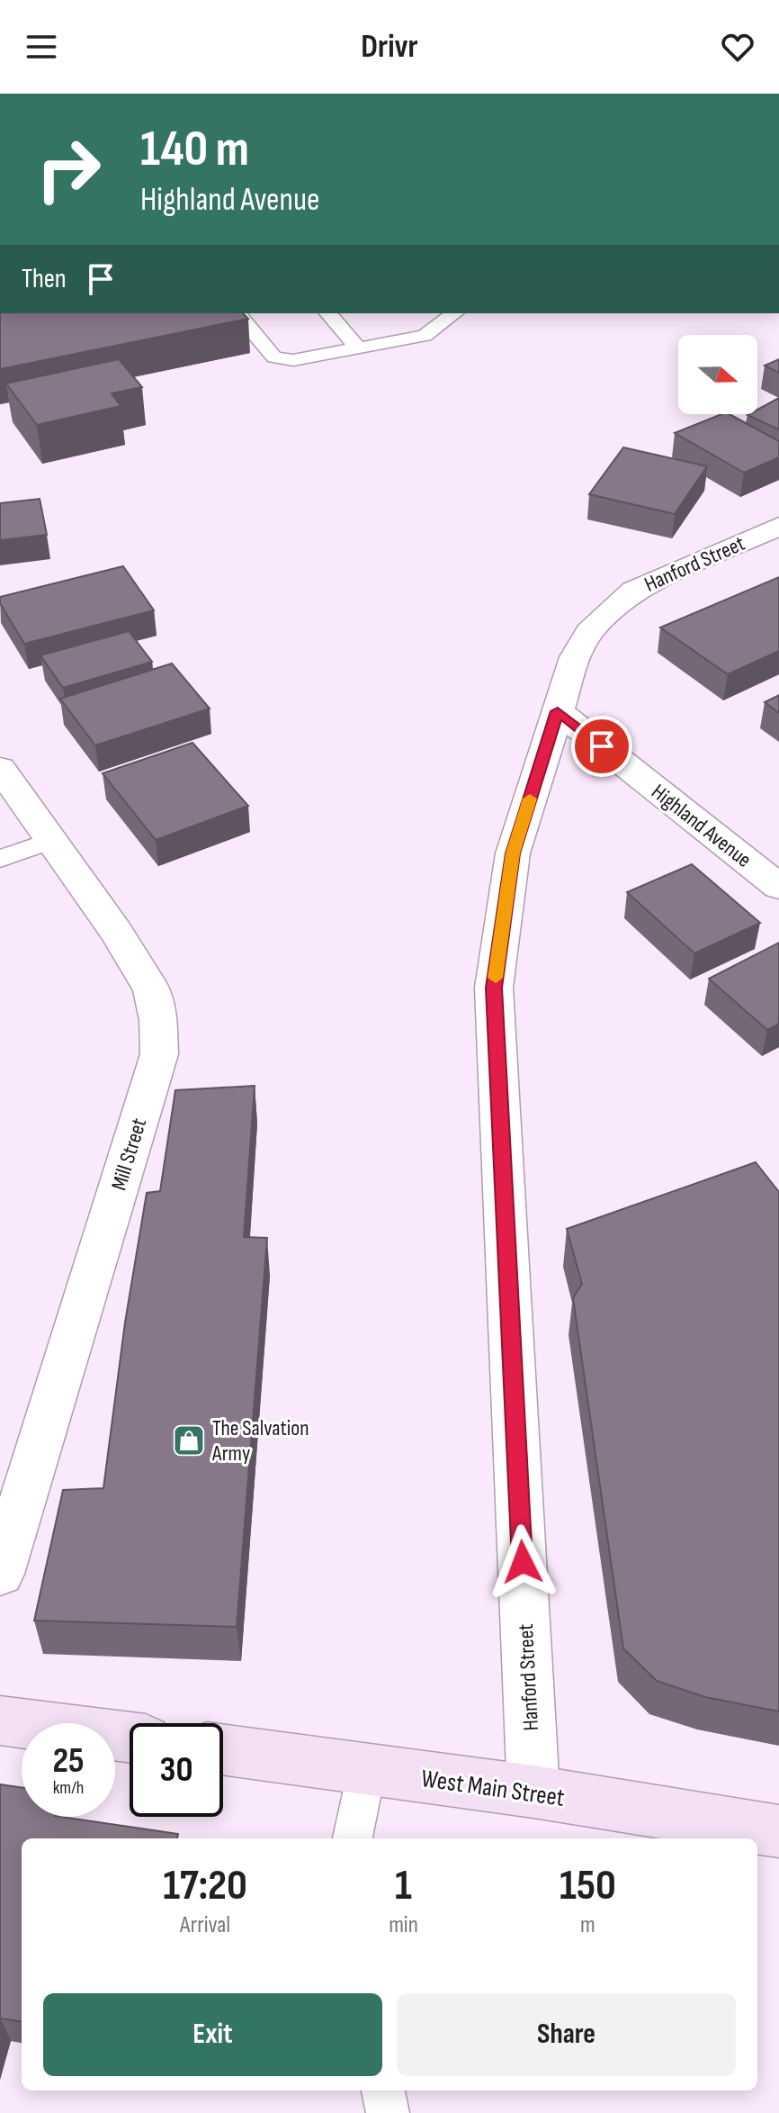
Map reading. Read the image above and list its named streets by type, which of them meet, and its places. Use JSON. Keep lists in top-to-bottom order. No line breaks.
{"streets":{"street":["Hanford Street","Highland Avenue","Mill Street","West Main Street"]},"crossings":[["Hanford Street","Highland Avenue"],["Hanford Street","West Main Street"]],"places":{"shop":["The Salvation Army"]},"north":"right","page":{"header":"Drivr","turn":["140 m","Highland Avenue"],"then":"Then","speed":"25 km/h","limit":"30","eta":["17:20","Arrival","1","min","150","m"],"buttons":["Exit","Share"]}}
